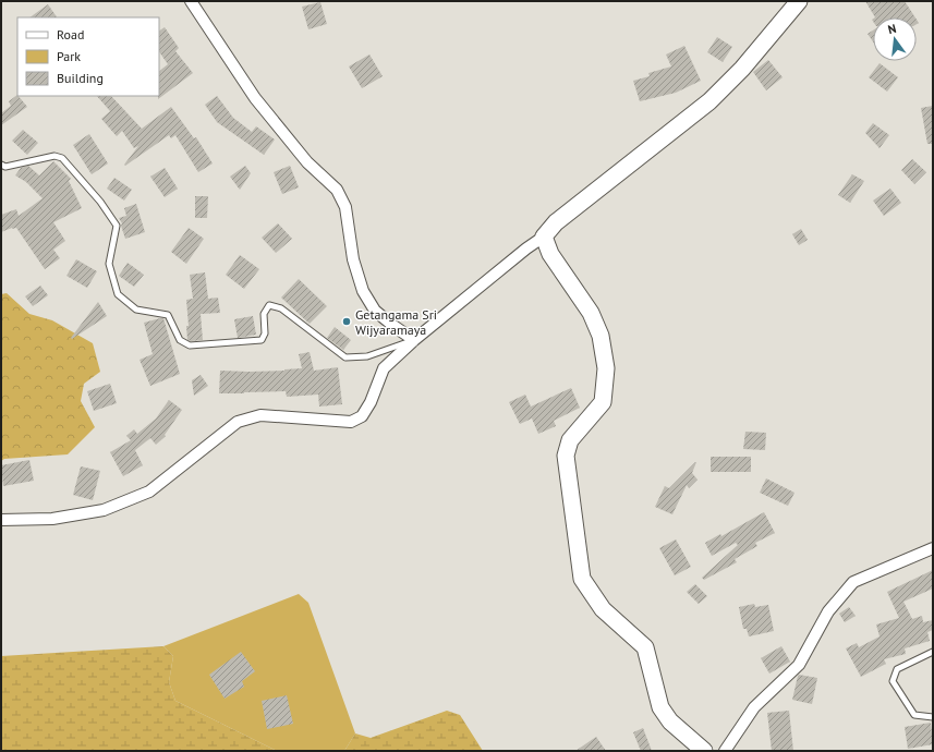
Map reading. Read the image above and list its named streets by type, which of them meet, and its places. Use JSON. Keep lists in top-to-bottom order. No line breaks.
{"places":["Getangama Sri Wijyaramaya"],"legend":["Road","Park","Building"],"north":"top"}
